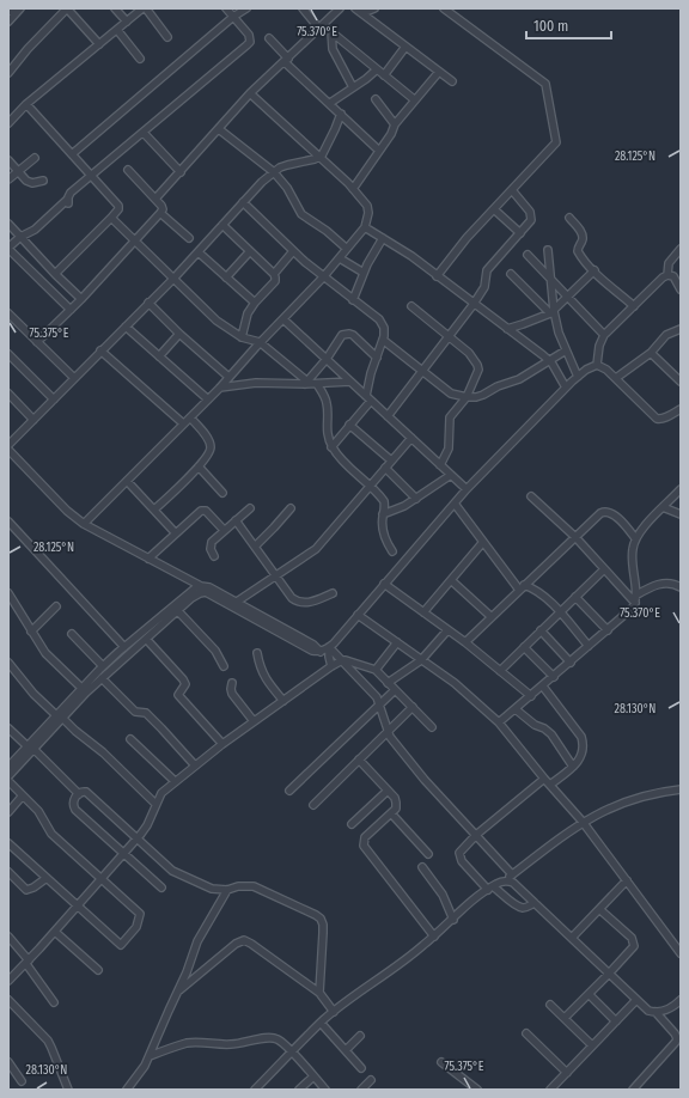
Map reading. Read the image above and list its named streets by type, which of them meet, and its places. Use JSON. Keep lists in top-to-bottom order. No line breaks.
{"scale_bar":"100 m","coordinates":["75.370°E","28.125°N","75.375°E","28.130°N"]}
